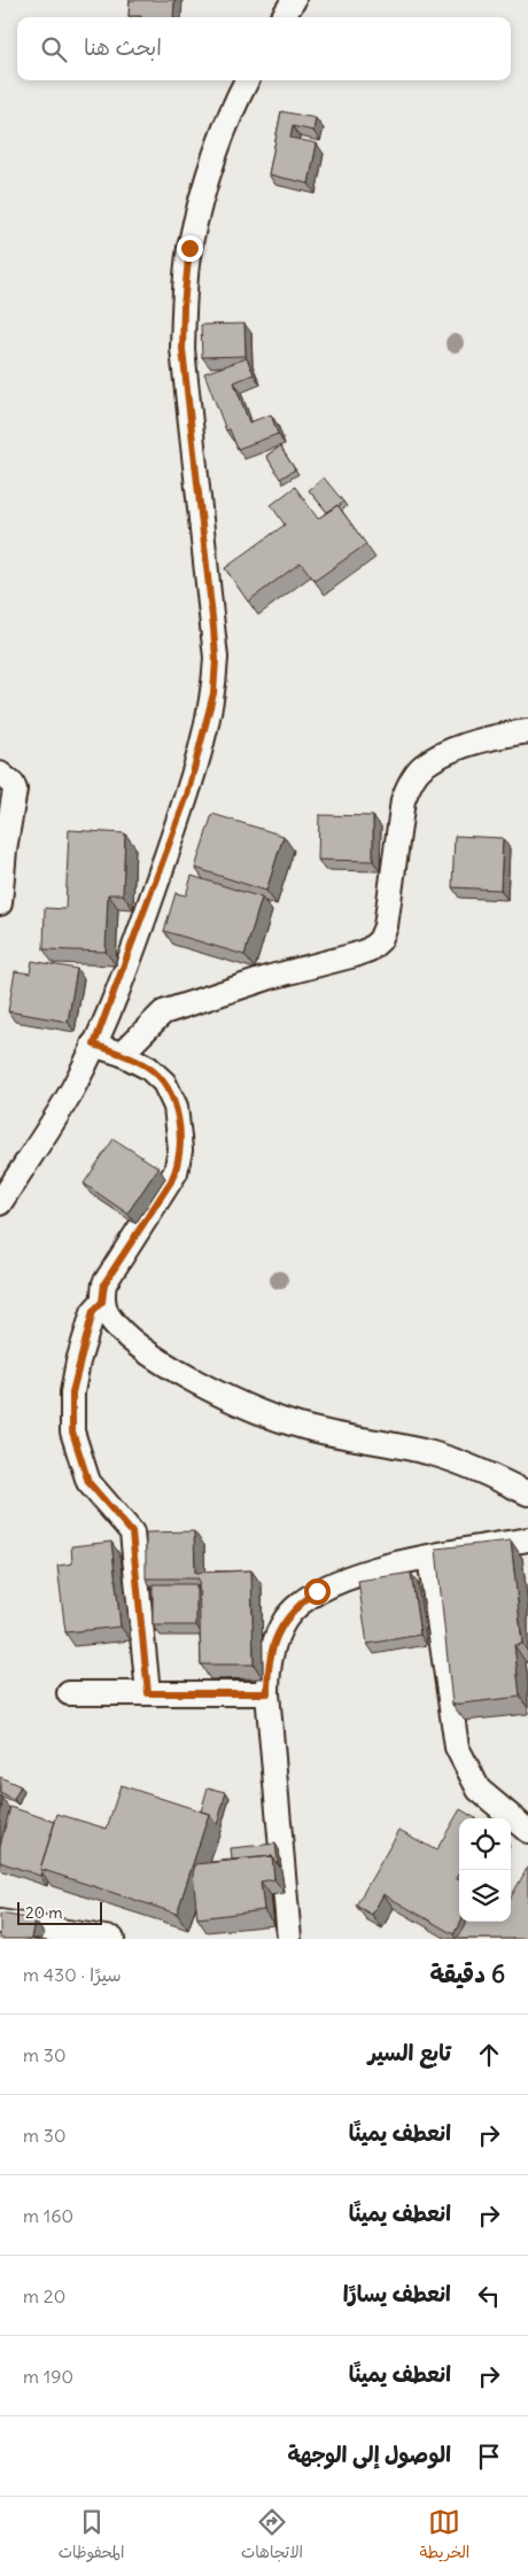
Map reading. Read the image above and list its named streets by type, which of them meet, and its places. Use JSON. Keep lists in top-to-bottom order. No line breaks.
{"scale_bar":"20 m","page":{"search":"ابحث هنا","scale":"20 m","heading":["6 دقيقة","سيرًا · 430 m"],"list":[["تابع السير","30 m"],["انعطف يمينًا","30 m"],["انعطف يمينًا","160 m"],["انعطف يسارًا","20 m"],["انعطف يمينًا","190 m"],"الوصول إلى الوجهة"],"nav":["الخريطة","الاتجاهات","المحفوظات"]}}
